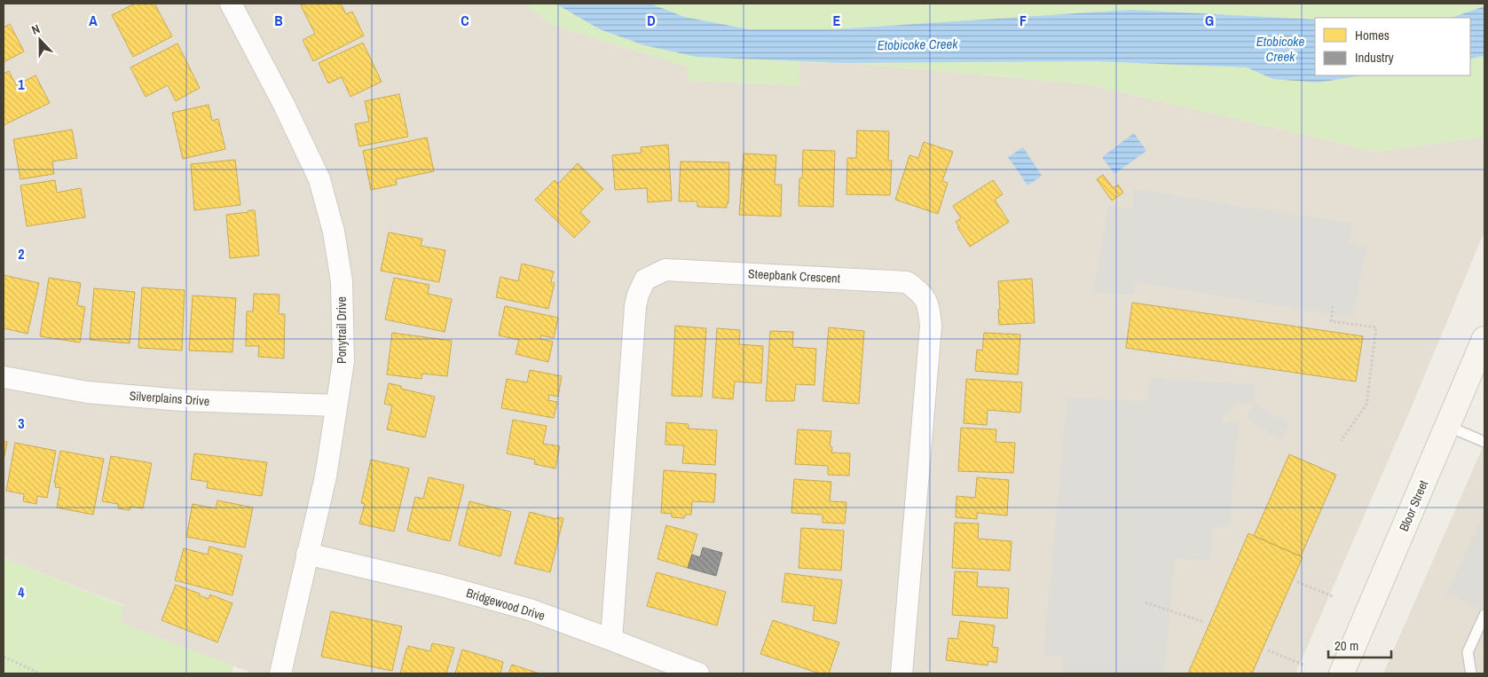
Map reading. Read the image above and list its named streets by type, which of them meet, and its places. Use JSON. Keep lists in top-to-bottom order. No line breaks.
{"streets":{"main road":["Bloor Street"],"street":["Steepbank Crescent","Ponytrail Drive","Silverplains Drive","Bridgewood Drive"]},"crossings":[["Steepbank Crescent","Bridgewood Drive"],["Ponytrail Drive","Silverplains Drive"],["Ponytrail Drive","Bridgewood Drive"]],"water":["Etobicoke Creek"],"legend":["Homes","Industry"],"scale_bar":"20 m","north":"top","grid":{"columns":["A","B","C","D","E","F","G"],"rows":["1","2","3","4"]}}
